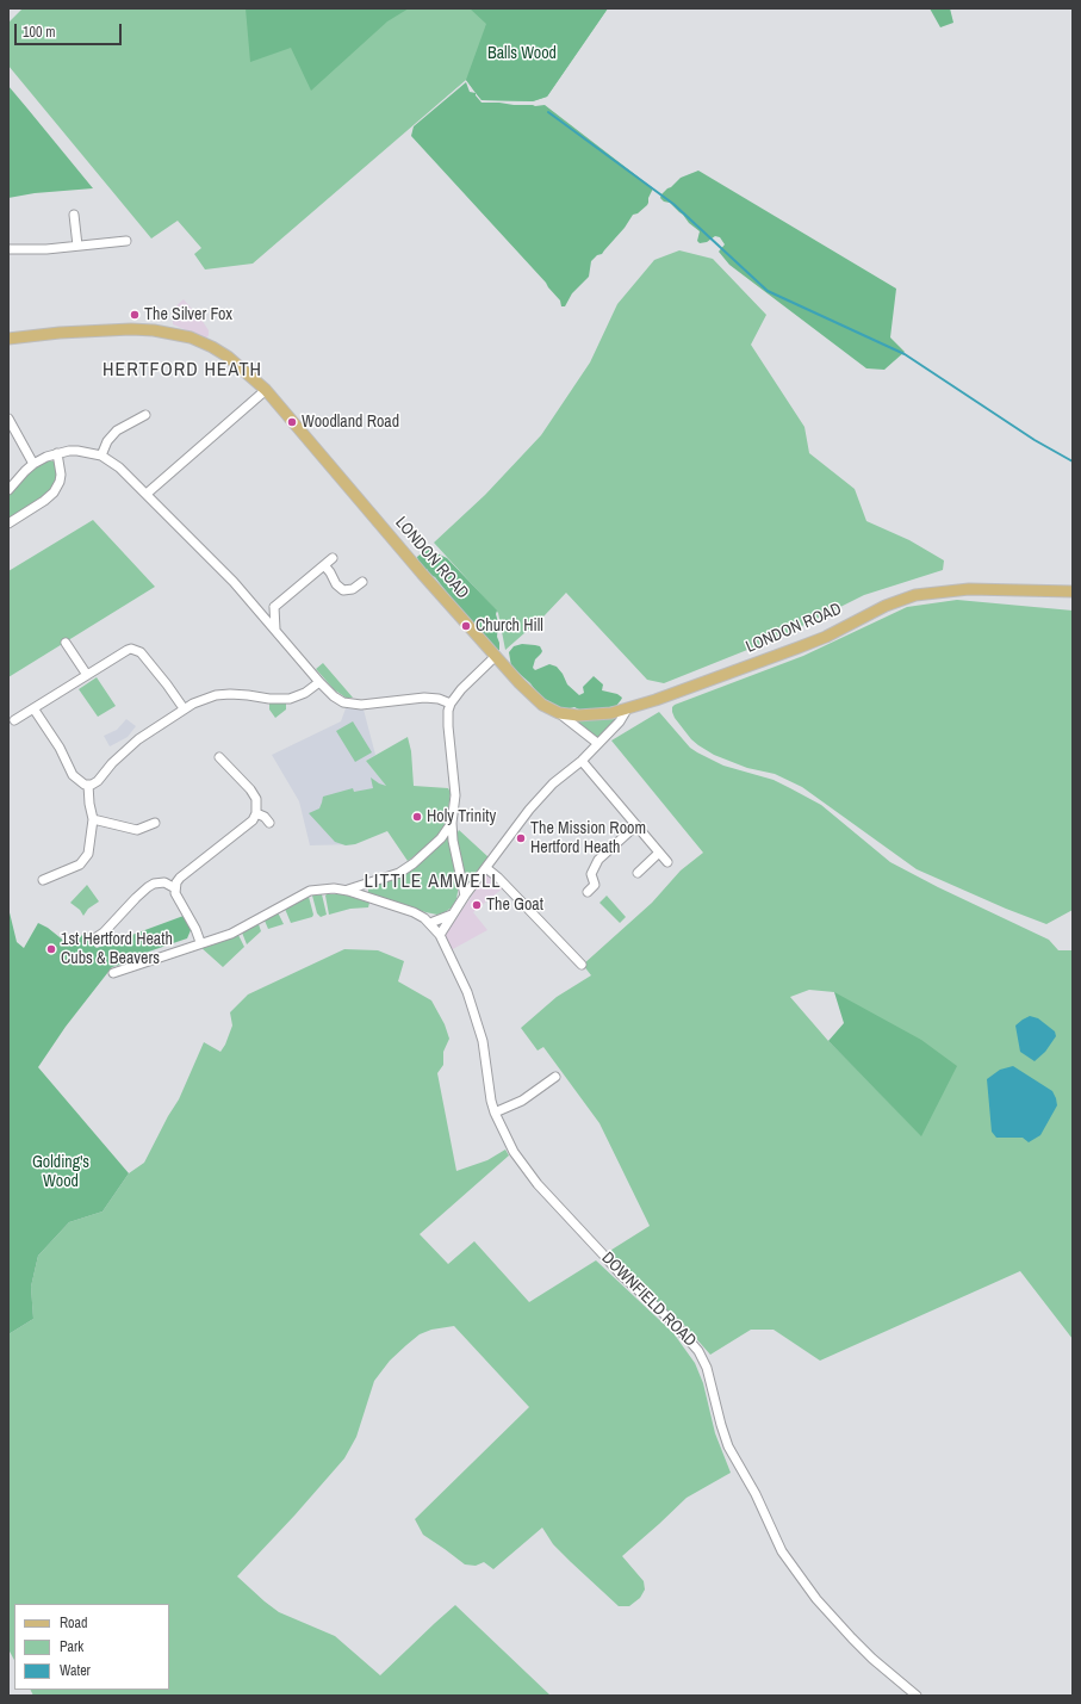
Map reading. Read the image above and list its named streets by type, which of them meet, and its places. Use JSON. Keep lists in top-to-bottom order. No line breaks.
{"streets":{"main road":["LONDON ROAD"],"street":["DOWNFIELD ROAD"]},"districts":["HERTFORD HEATH","LITTLE AMWELL"],"parks":["Balls Wood","Golding's Wood"],"places":["The Silver Fox","Woodland Road","Church Hill","Holy Trinity","The Mission Room Hertford Heath","The Goat","1st Hertford Heath Cubs & Beavers"],"legend":["Road","Park","Water"],"scale_bar":"100 m"}
